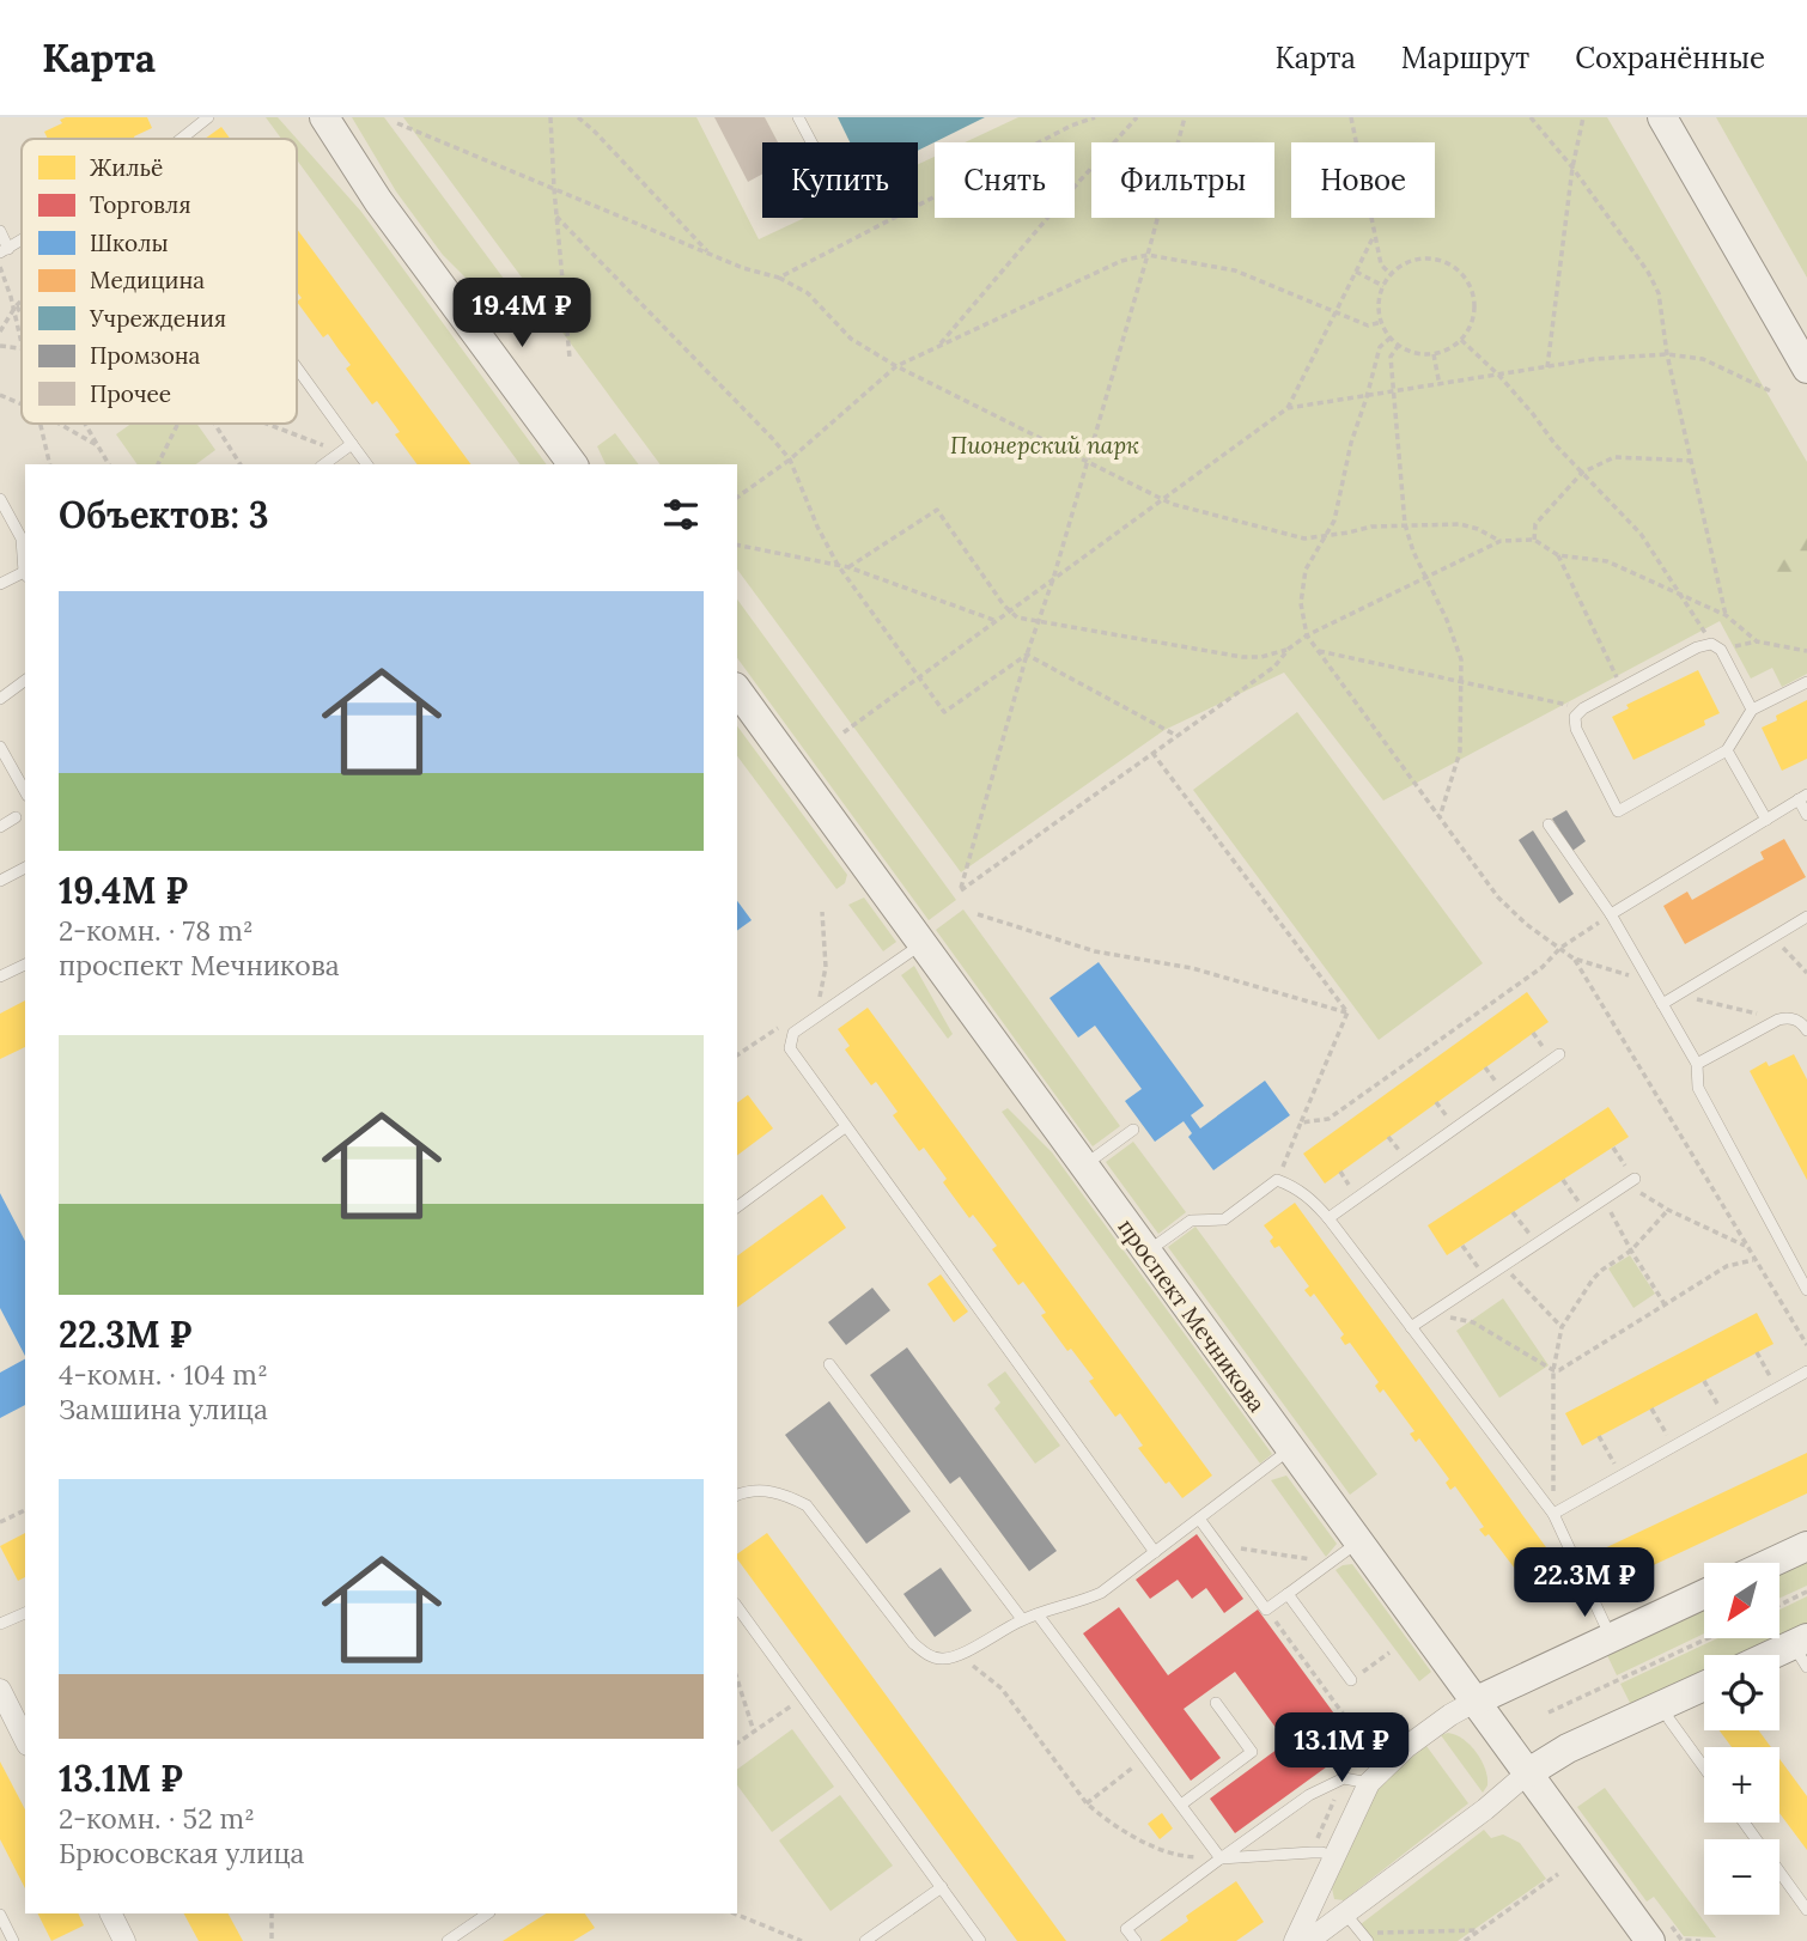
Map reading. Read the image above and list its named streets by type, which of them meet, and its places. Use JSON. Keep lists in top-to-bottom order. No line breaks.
{"streets":{"street":["проспект Мечникова"]},"parks":["Пионерский парк"],"legend":["Жильё","Торговля","Школы","Медицина","Учреждения","Промзона","Прочее"],"north":"bottom left","page":{"header":"Карта","nav":["Карта","Маршрут","Сохранённые"],"chip":["Купить","Снять","Фильтры","Новое"],"price":["19.4M ₽","22.3M ₽","13.1M ₽"],"heading":"Объектов: 3","list":[{"name":"19.4M ₽","note":"2-комн. · 78 m² · проспект Мечникова"},{"name":"22.3M ₽","note":"4-комн. · 104 m² · Замшина улица"},{"name":"13.1M ₽","note":"2-комн. · 52 m² · Брюсовская улица"}],"map_buttons":["+","−"]}}
